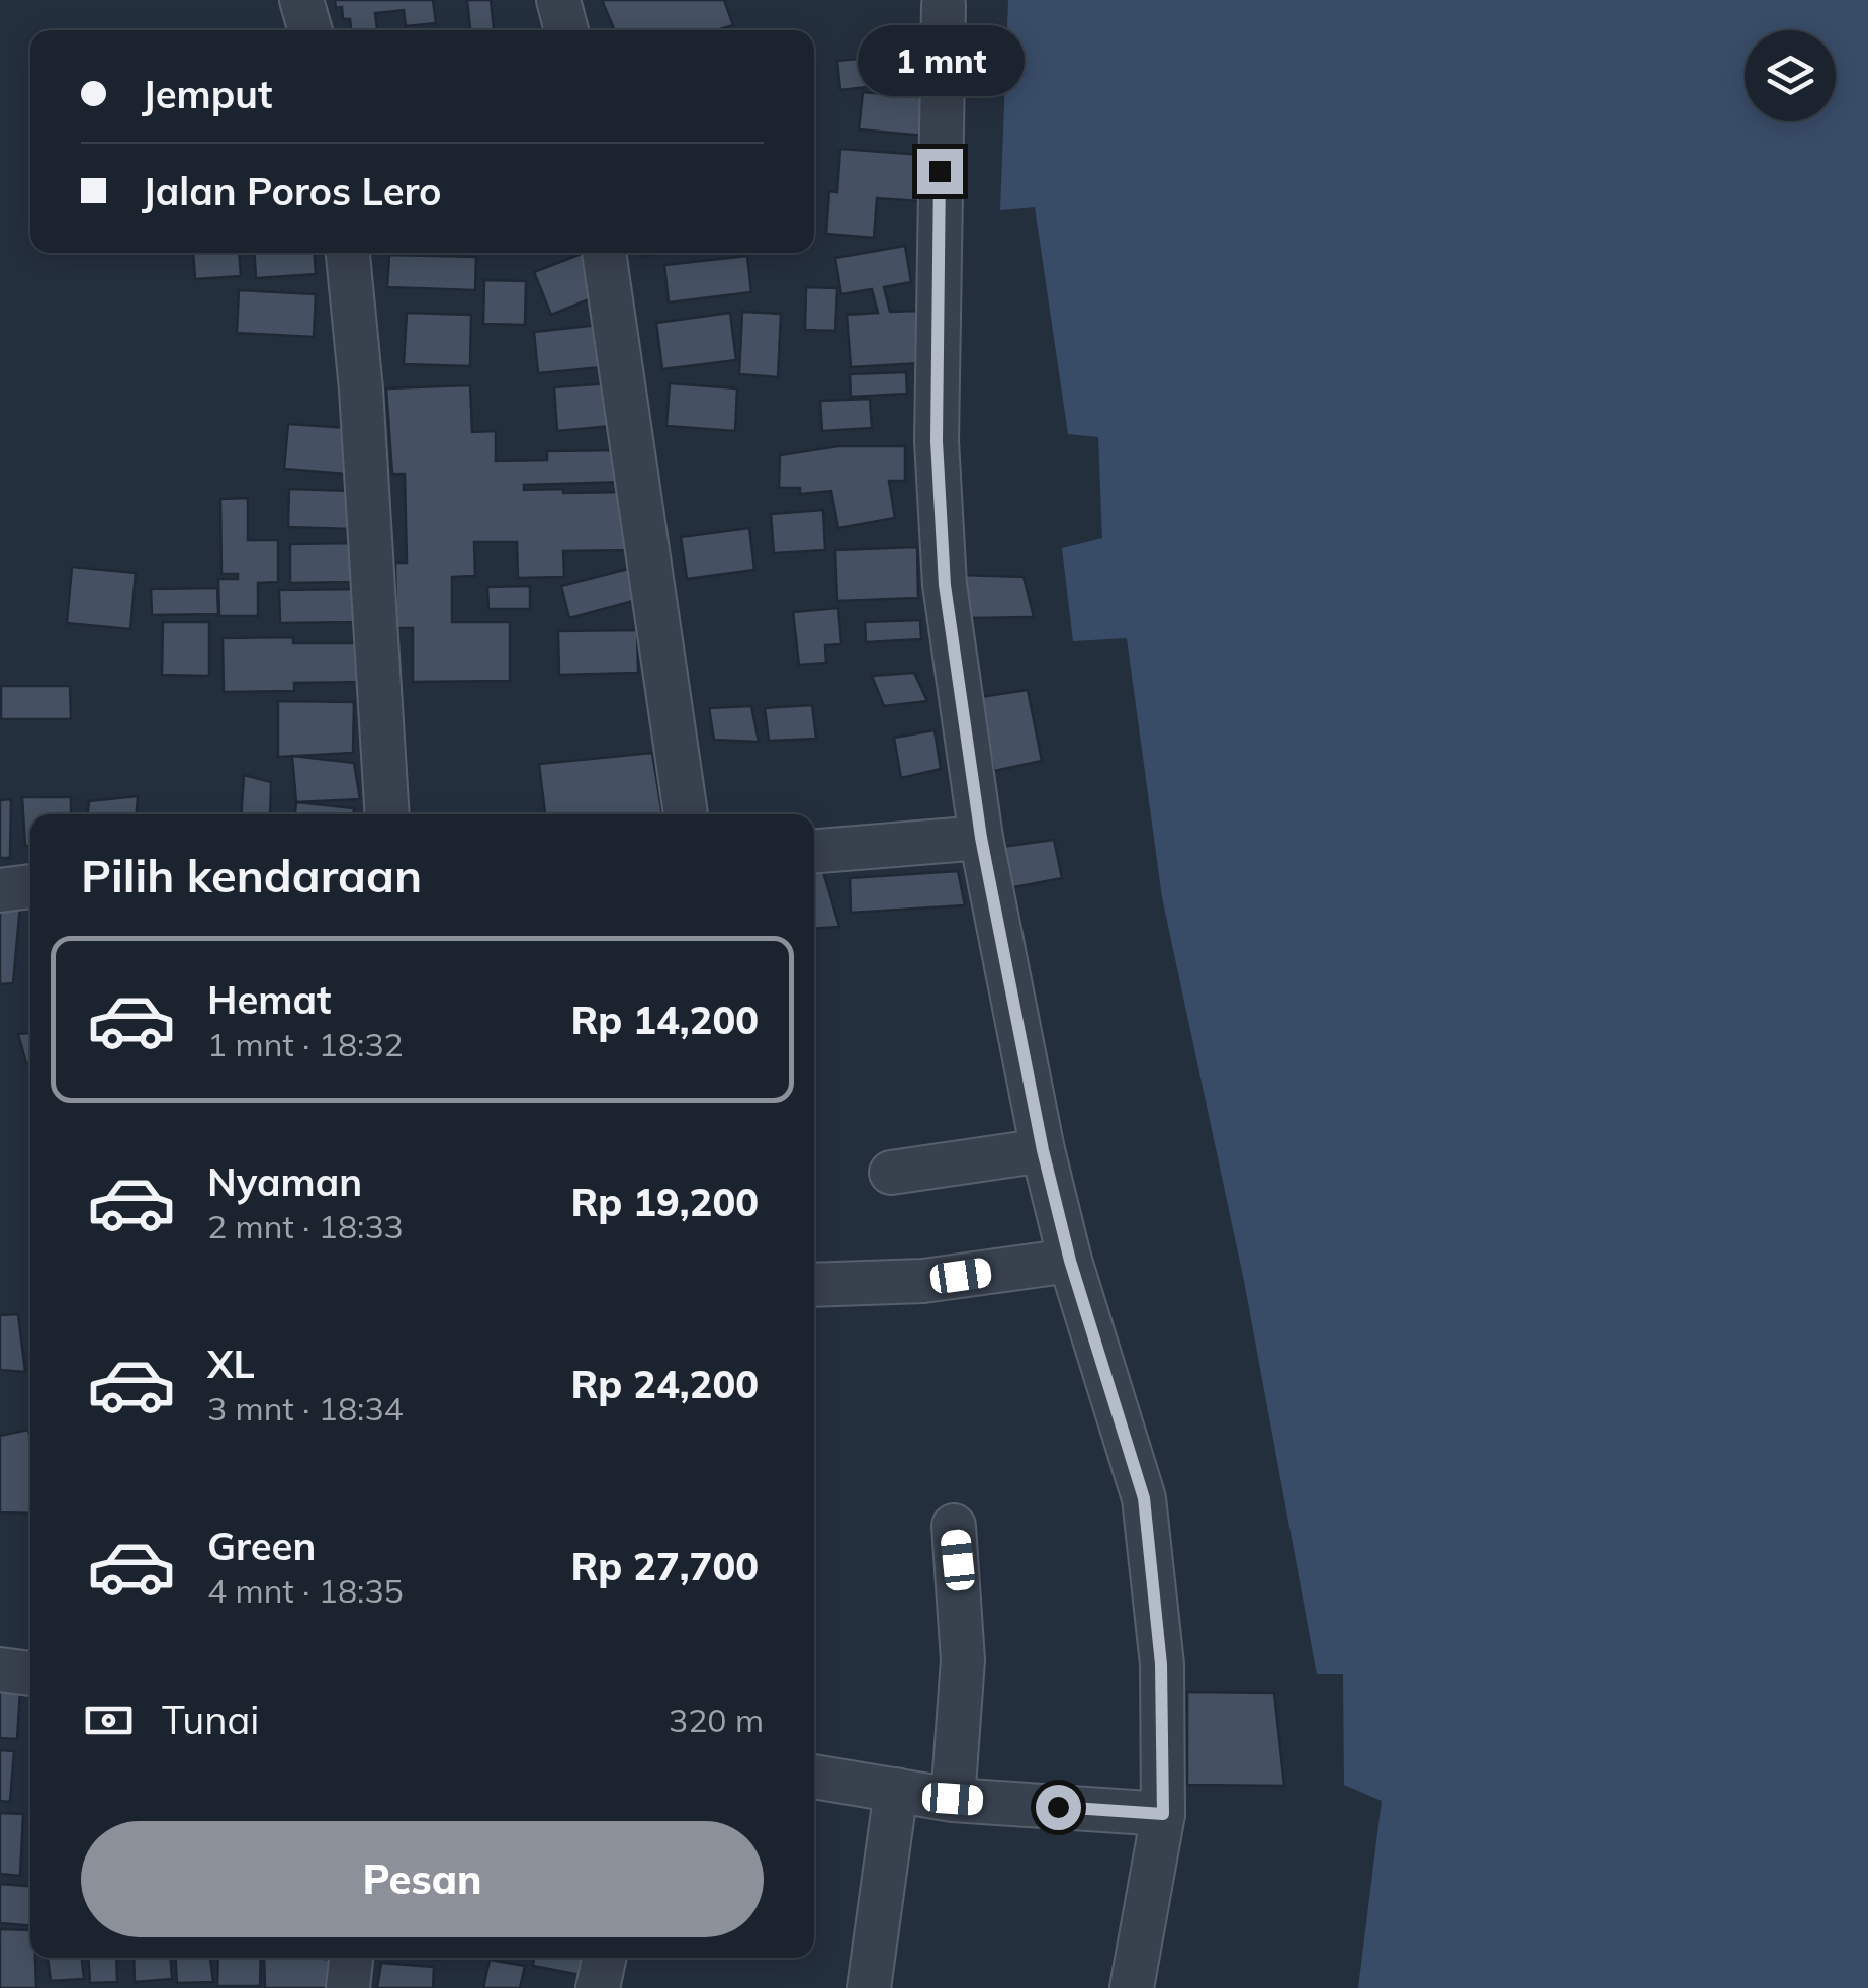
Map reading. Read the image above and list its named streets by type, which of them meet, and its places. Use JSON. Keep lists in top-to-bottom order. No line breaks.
{"page":{"bubble":"1 mnt","banner":["Jemput","Jalan Poros Lero"],"heading":"Pilih kendaraan","list":[{"name":"Hemat","note":"1 mnt · 18:32","value":"Rp 14,200"},{"name":"Nyaman","note":"2 mnt · 18:33","value":"Rp 19,200"},{"name":"XL","note":"3 mnt · 18:34","value":"Rp 24,200"},{"name":"Green","note":"4 mnt · 18:35","value":"Rp 27,700"}],"pay":["Tunai","320 m"],"buttons":"Pesan"}}
